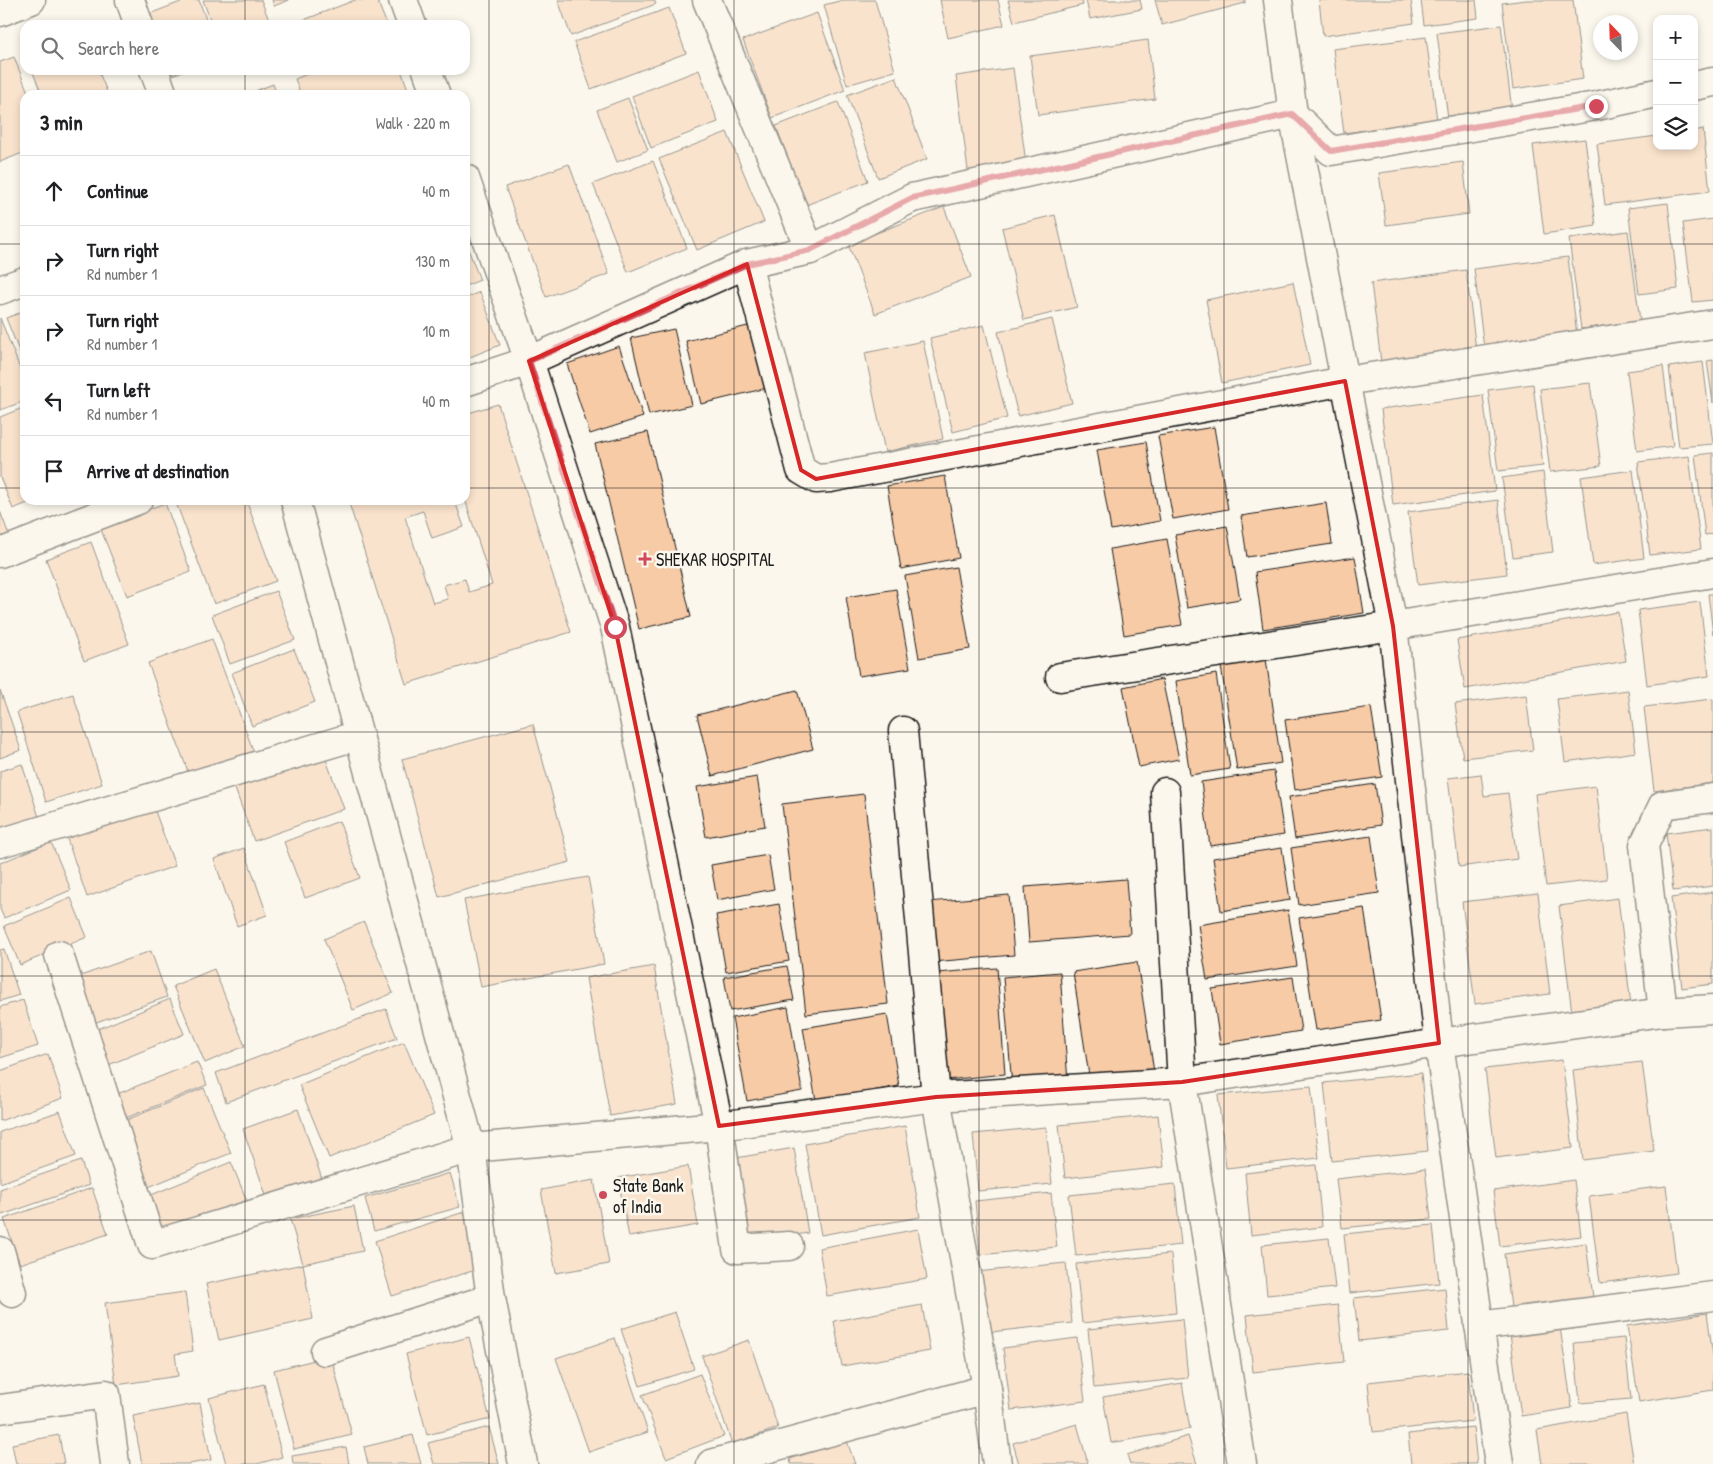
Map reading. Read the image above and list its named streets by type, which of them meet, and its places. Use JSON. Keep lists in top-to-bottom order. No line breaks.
{"places":{"health":["SHEKAR HOSPITAL"],"other":["State Bank of India"]},"north":"top left","page":{"map_buttons":["+","−"],"search":"Search here","heading":["3 min","Walk · 220 m"],"list":[["Continue","40 m"],["Turn right","Rd number 1","130 m"],["Turn right","Rd number 1","10 m"],["Turn left","Rd number 1","40 m"],"Arrive at destination"]}}
